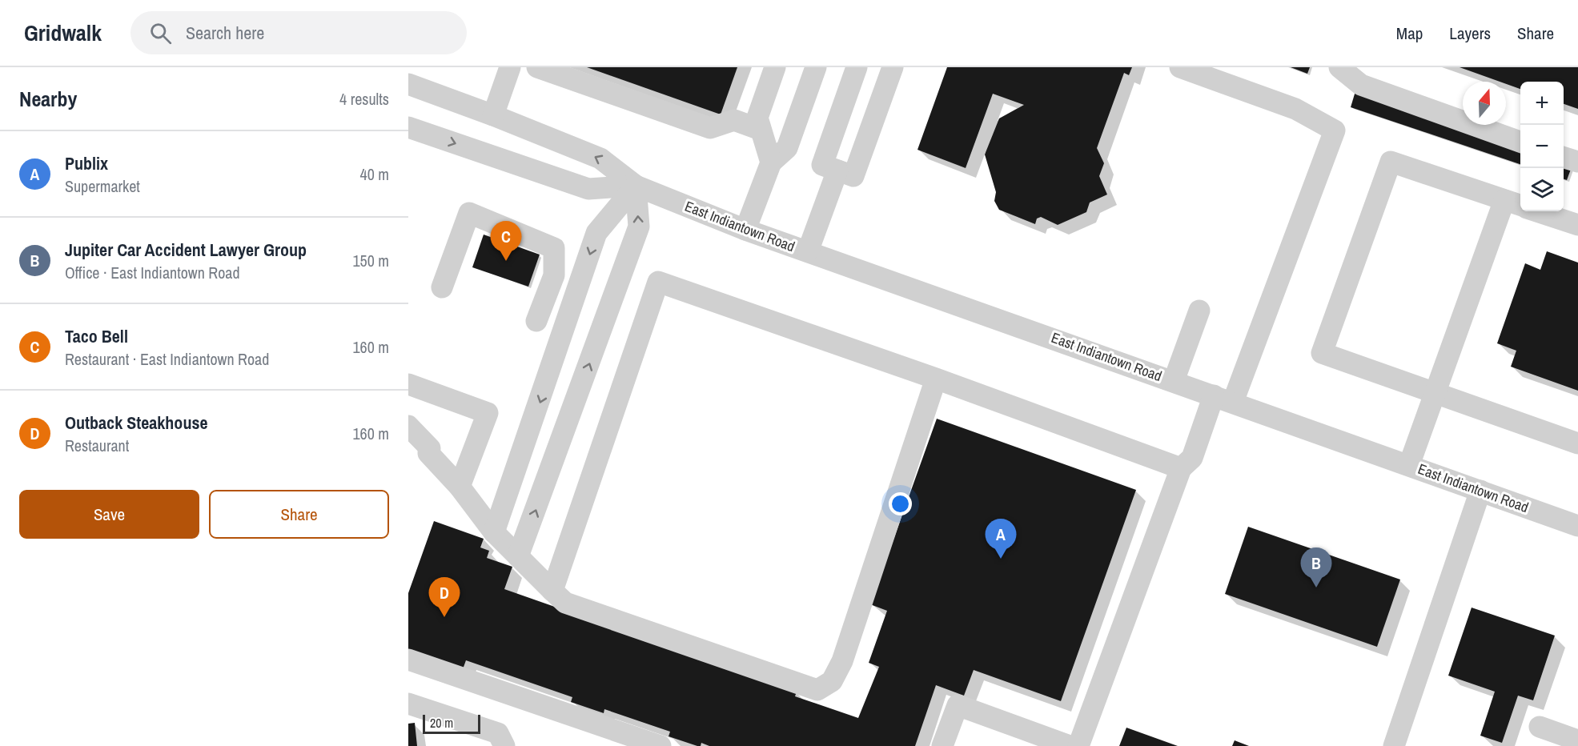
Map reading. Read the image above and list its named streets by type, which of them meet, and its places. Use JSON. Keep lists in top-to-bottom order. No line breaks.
{"streets":{"street":["East Indiantown Road"]},"scale_bar":"20 m","north":"top","page":{"header":"Gridwalk","search":"Search here","nav":["Map","Layers","Share"],"heading":["Nearby","4 results"],"map_buttons":["+","−"],"list":[{"mark":"A","name":"Publix","note":"Supermarket","value":"40 m"},{"mark":"B","name":"Jupiter Car Accident Lawyer Group","note":"Office · East Indiantown Road","value":"150 m"},{"mark":"C","name":"Taco Bell","note":"Restaurant · East Indiantown Road","value":"160 m"},{"mark":"D","name":"Outback Steakhouse","note":"Restaurant","value":"160 m"}],"pins":["C","A","B","D"],"buttons":["Save","Share"],"scale":"20 m"}}
